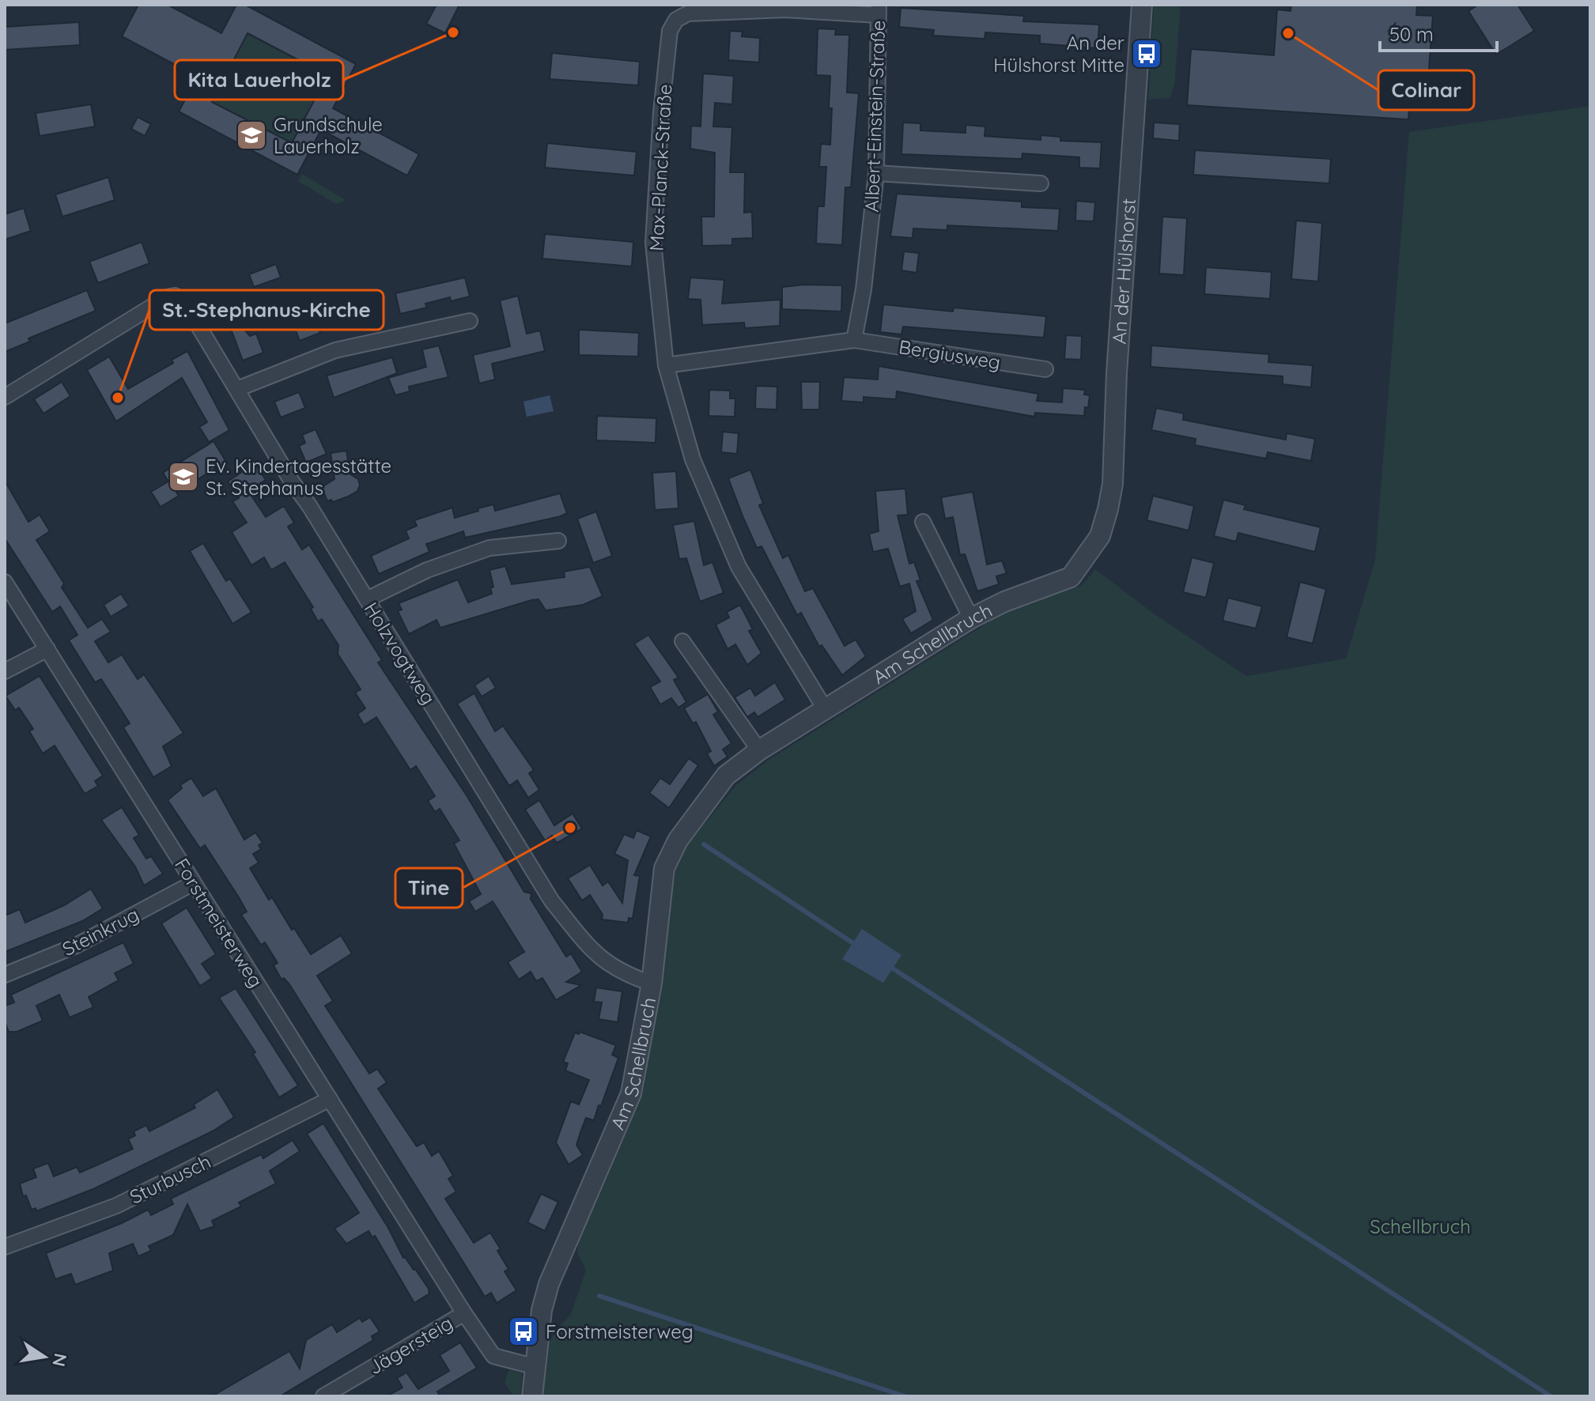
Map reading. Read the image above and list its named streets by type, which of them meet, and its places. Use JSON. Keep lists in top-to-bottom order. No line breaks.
{"streets":{"street":["Albert-Einstein-Straße","Max-Planck-Straße","An der Hülshorst","Bergiusweg","Am Schellbruch","Holzvogtweg","Forstmeisterweg","Steinkrug","Sturbusch","Jägersteig"]},"crossings":[["Albert-Einstein-Straße","Max-Planck-Straße"],["Albert-Einstein-Straße","Bergiusweg"],["Max-Planck-Straße","Am Schellbruch"],["An der Hülshorst","Am Schellbruch"],["Am Schellbruch","Holzvogtweg"],["Am Schellbruch","Forstmeisterweg"],["Forstmeisterweg","Steinkrug"],["Forstmeisterweg","Sturbusch"],["Forstmeisterweg","Jägersteig"]],"parks":["Schellbruch"],"places":{"other":["Kita Lauerholz","Colinar","St.-Stephanus-Kirche","Tine"],"bus stop":["An der Hülshorst Mitte","Forstmeisterweg"],"school or university":["Grundschule Lauerholz","Ev. Kindertagesstätte St. Stephanus"]},"scale_bar":"50 m","north":"right"}
